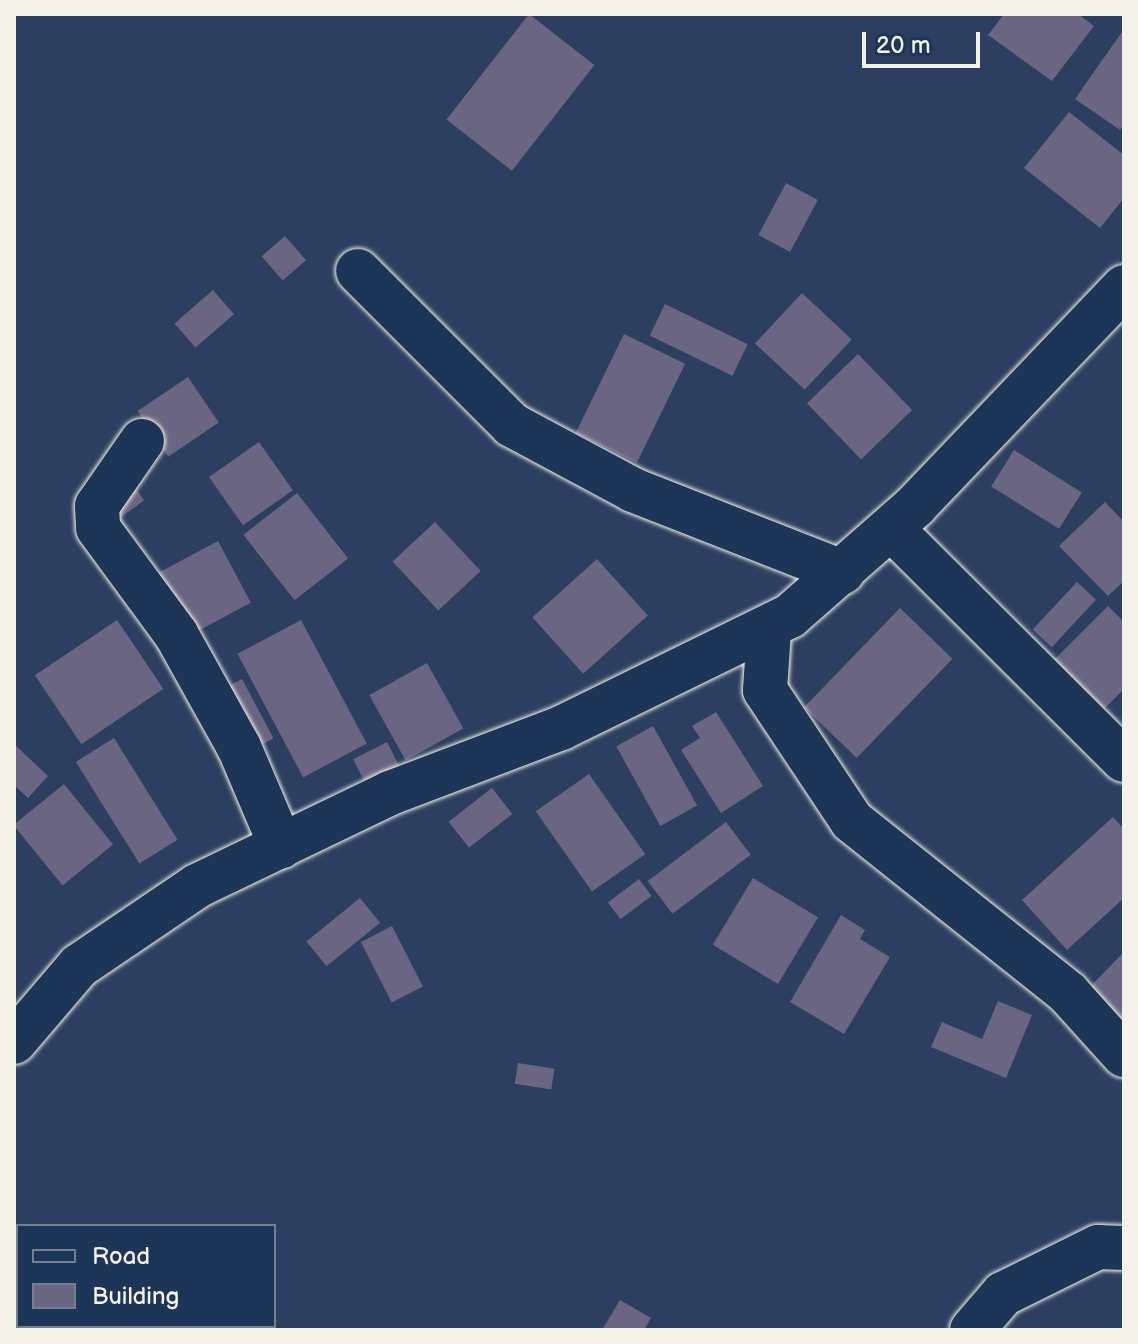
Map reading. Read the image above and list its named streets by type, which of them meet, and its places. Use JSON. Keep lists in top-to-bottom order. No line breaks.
{"legend":["Road","Building"],"scale_bar":"20 m"}
